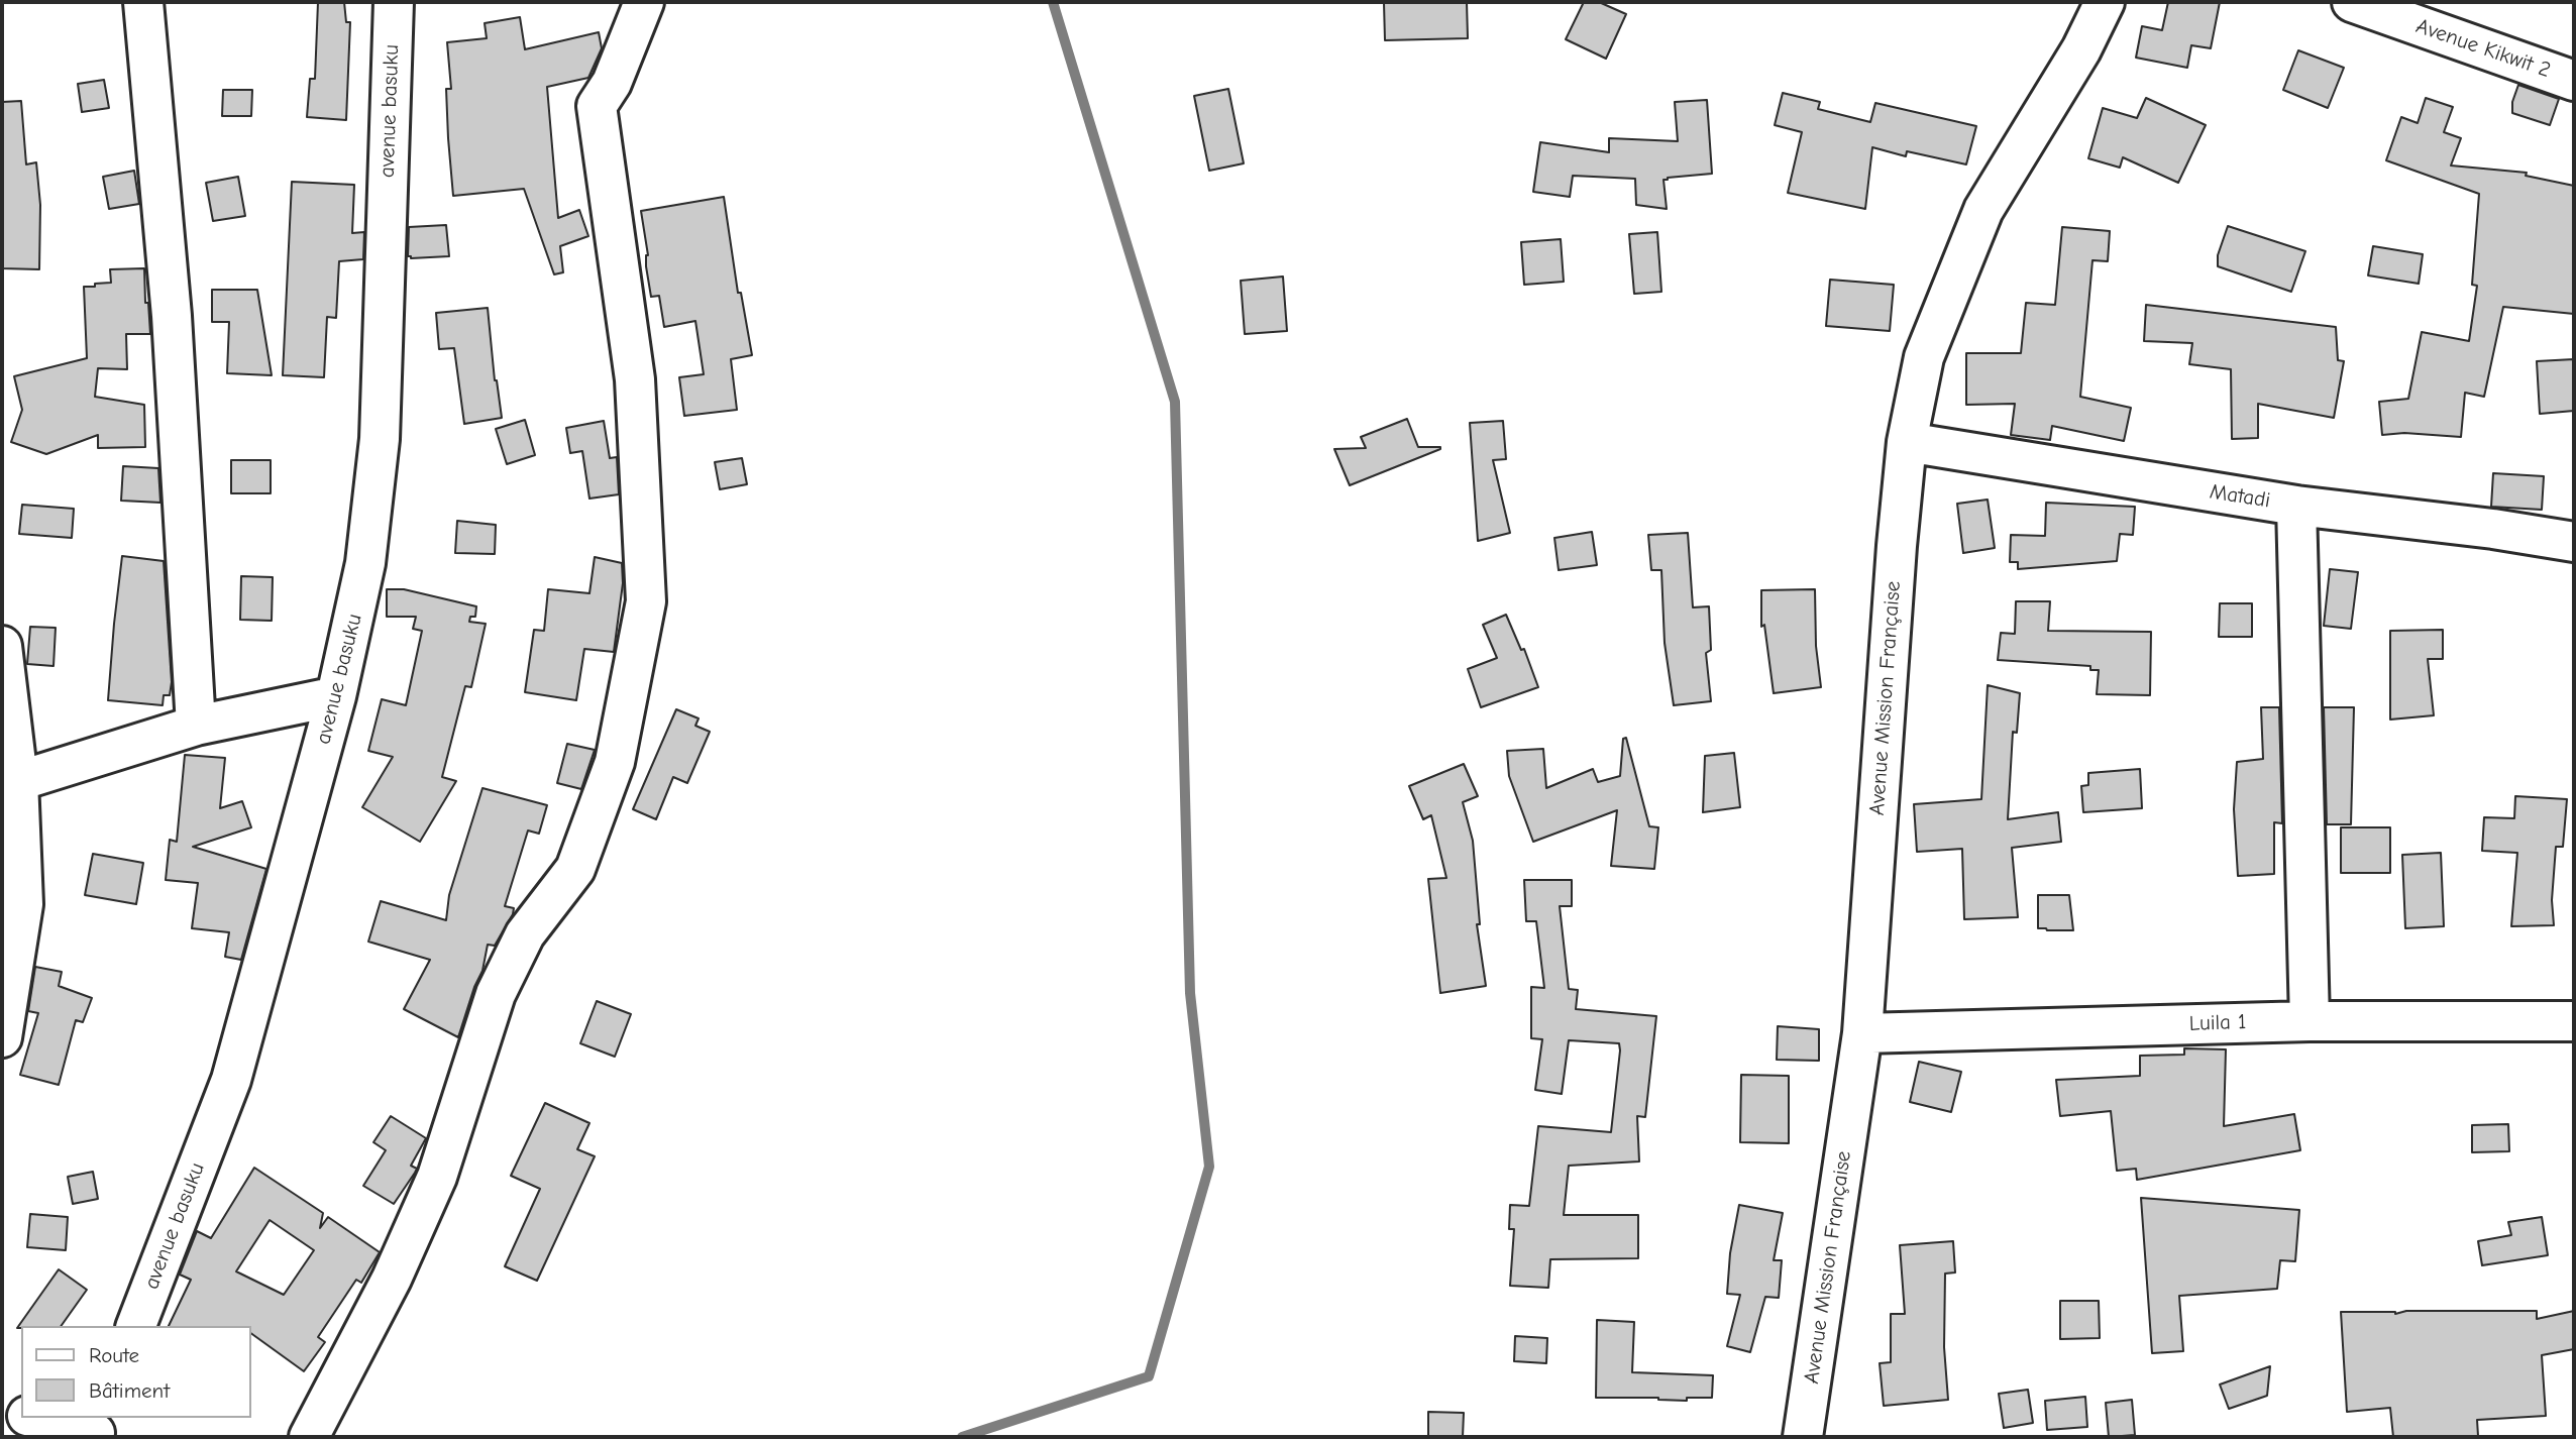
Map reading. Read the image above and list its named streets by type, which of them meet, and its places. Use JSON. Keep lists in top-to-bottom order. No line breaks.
{"streets":{"street":["Avenue Kikwit 2","avenue basuku","Matadi","Avenue Mission Française","Luila 1"]},"crossings":[["Matadi","Avenue Mission Française"],["Avenue Mission Française","Luila 1"]],"legend":["Route","Bâtiment"]}
